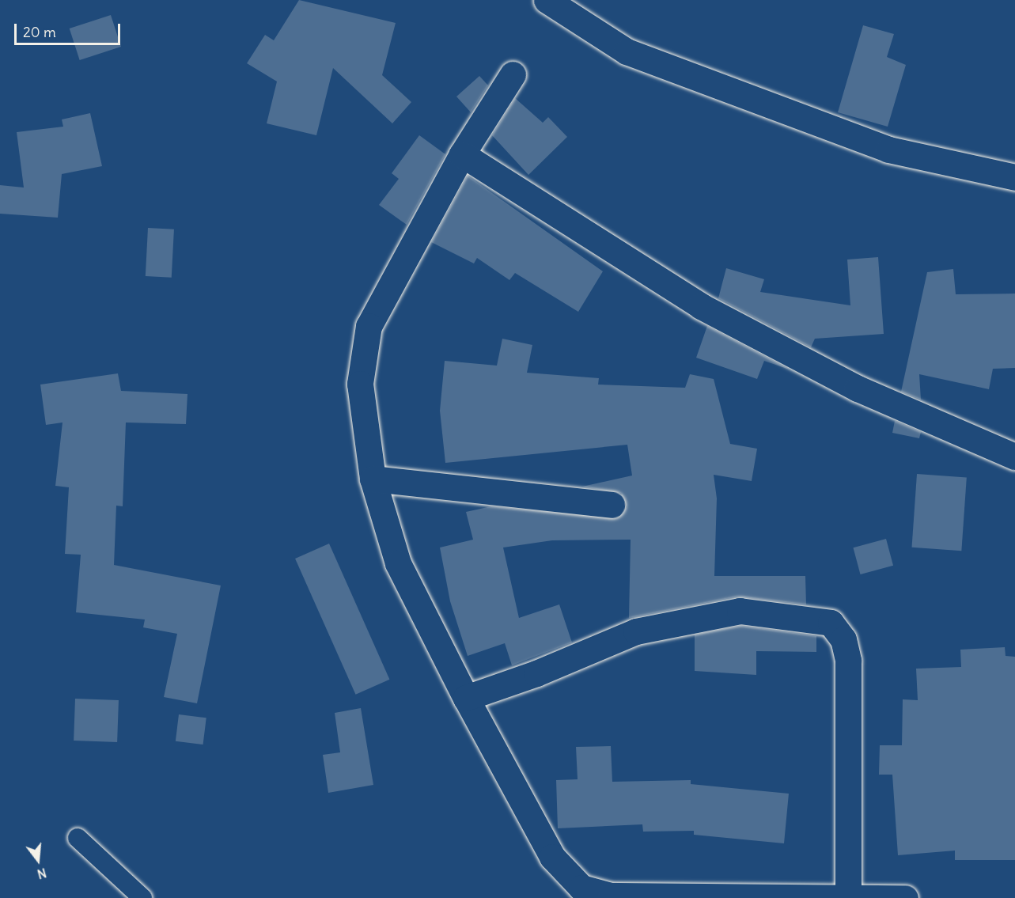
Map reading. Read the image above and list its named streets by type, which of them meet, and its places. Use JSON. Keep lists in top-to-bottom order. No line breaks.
{"scale_bar":"20 m","north":"bottom"}
